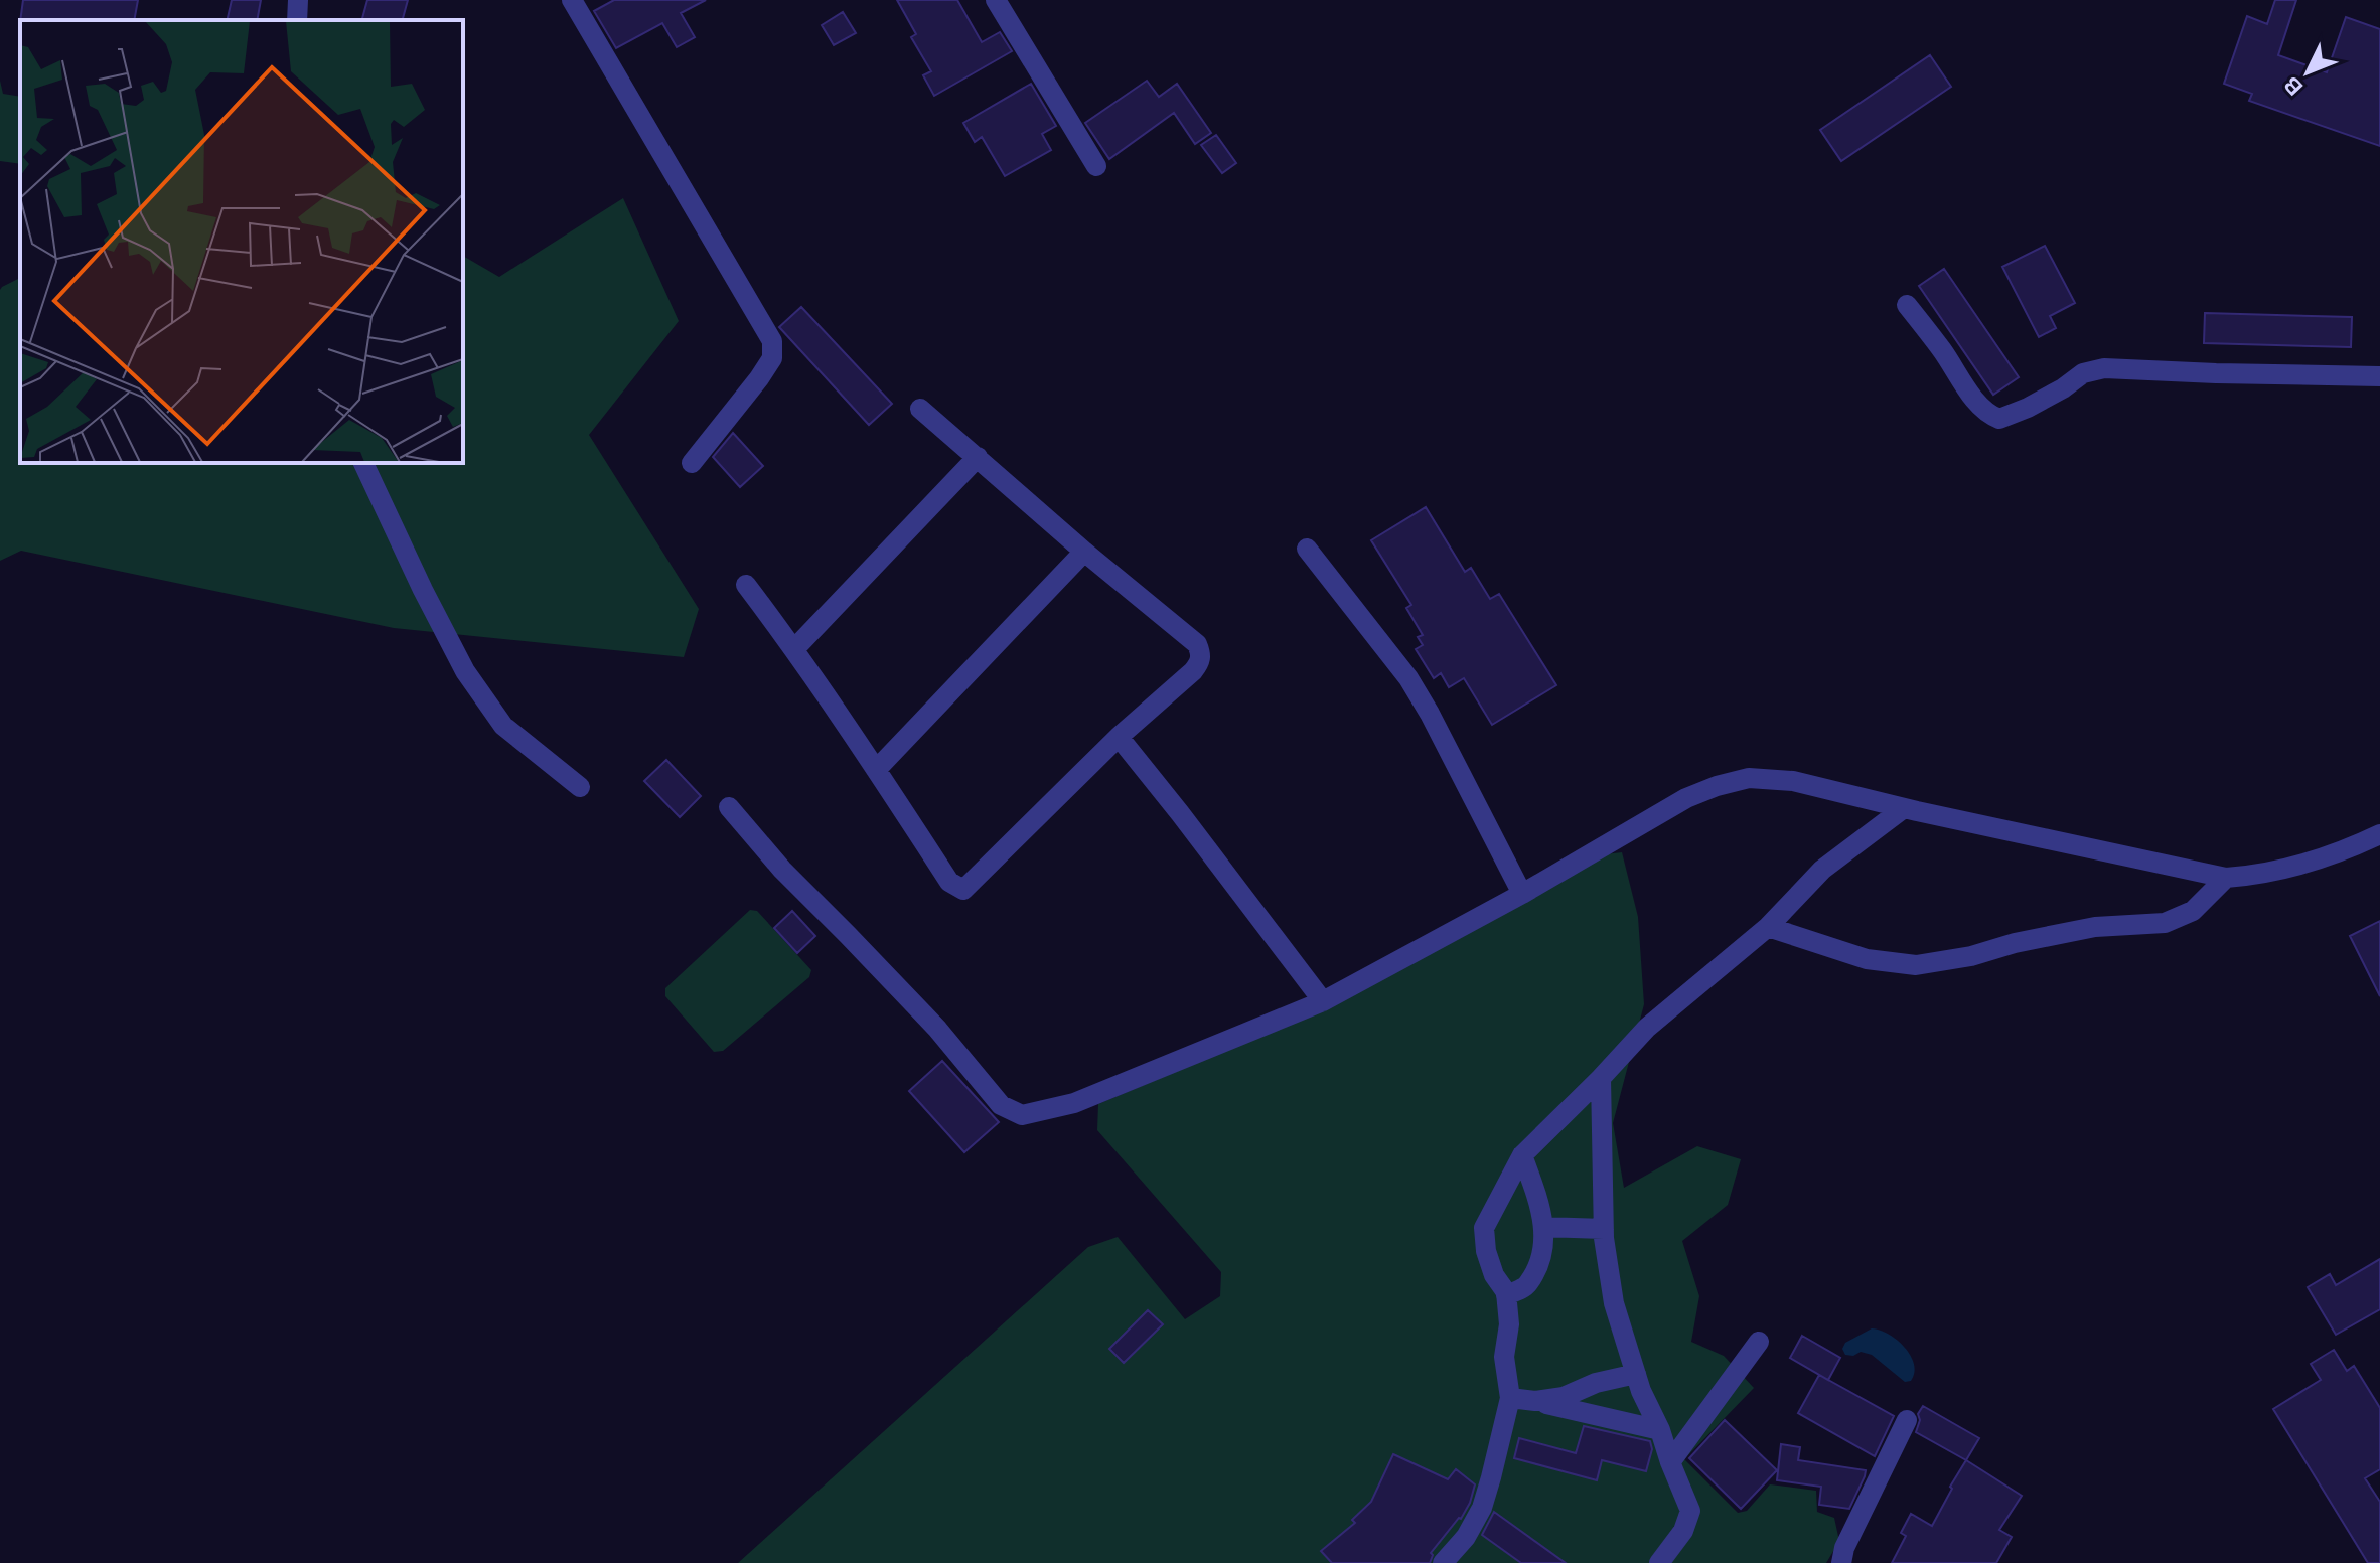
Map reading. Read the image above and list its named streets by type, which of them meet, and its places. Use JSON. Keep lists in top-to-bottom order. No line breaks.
{"north":"bottom left"}
